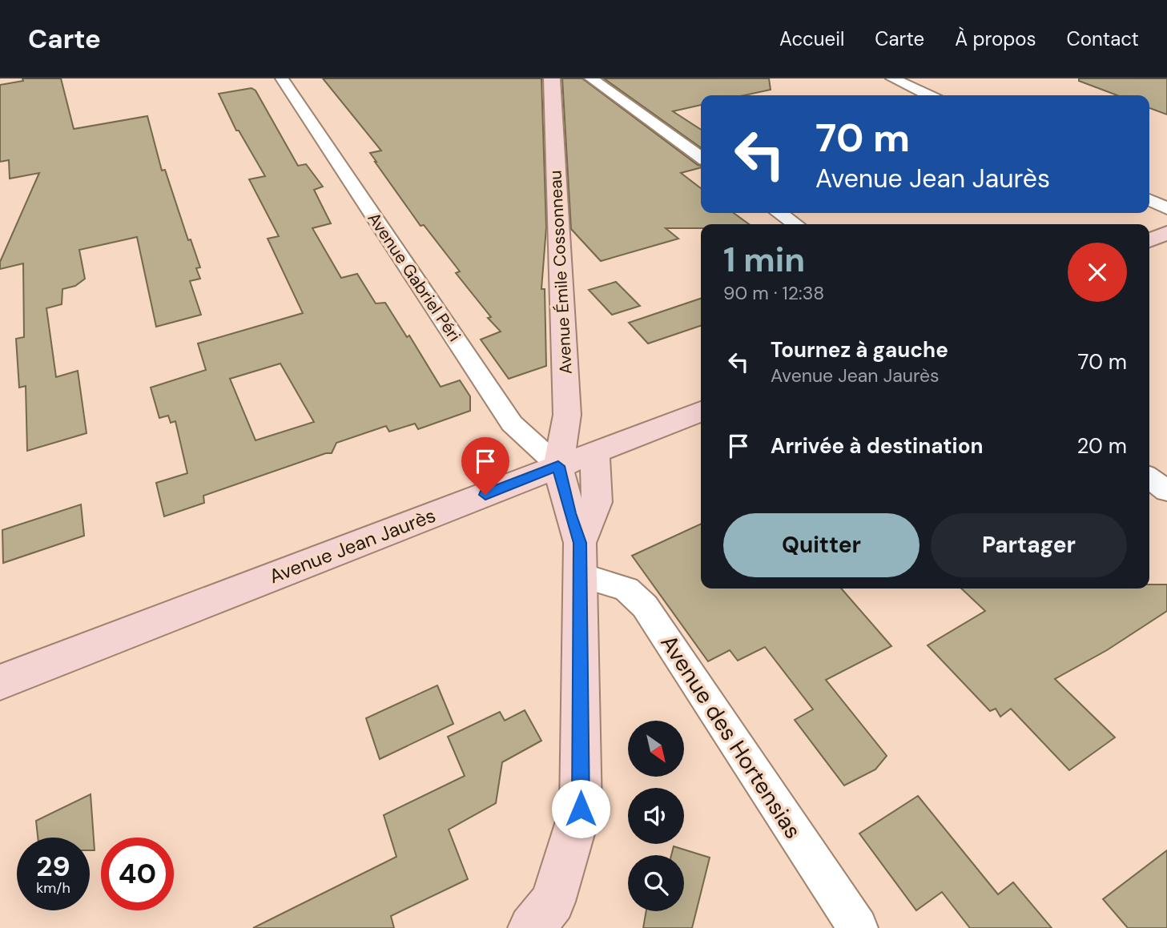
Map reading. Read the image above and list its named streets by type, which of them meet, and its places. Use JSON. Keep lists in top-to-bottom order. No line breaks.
{"streets":{"street":["Avenue Émile Cossonneau","Avenue Gabriel Péri","Avenue Jean Jaurès","Avenue des Hortensias"]},"crossings":[["Avenue Émile Cossonneau","Avenue Gabriel Péri"],["Avenue Émile Cossonneau","Avenue Jean Jaurès"],["Avenue Gabriel Péri","Avenue Jean Jaurès"]],"north":"bottom right","page":{"header":"Carte","nav":["Accueil","Carte","À propos","Contact"],"turn":["70 m","Avenue Jean Jaurès"],"heading":["1 min","90 m · 12:38"],"list":[{"name":"Tournez à gauche","note":"Avenue Jean Jaurès","value":"70 m"},{"name":"Arrivée à destination","value":"20 m"}],"buttons":["Quitter","Partager"],"speed":"29 km/h","limit":"40"}}
